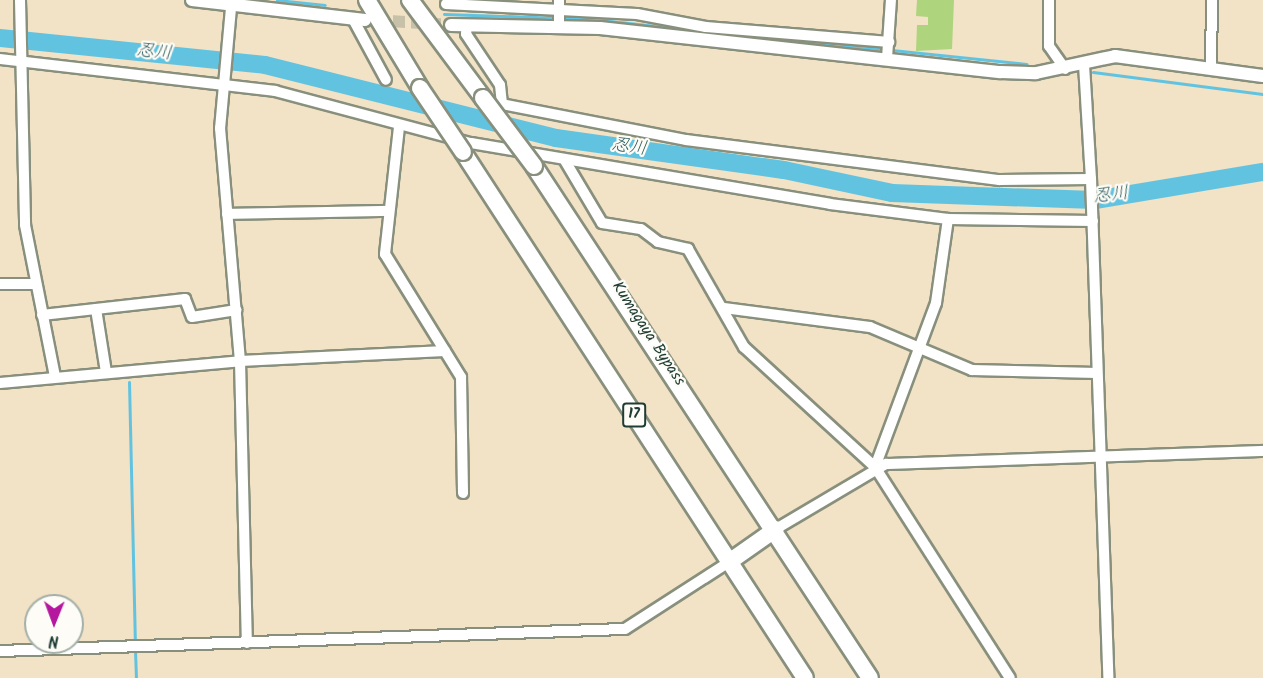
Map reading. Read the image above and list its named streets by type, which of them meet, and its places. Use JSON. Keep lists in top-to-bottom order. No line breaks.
{"streets":{"highway":["Kumagaya Bypass","17"]},"water":["忍川"],"north":"bottom"}
